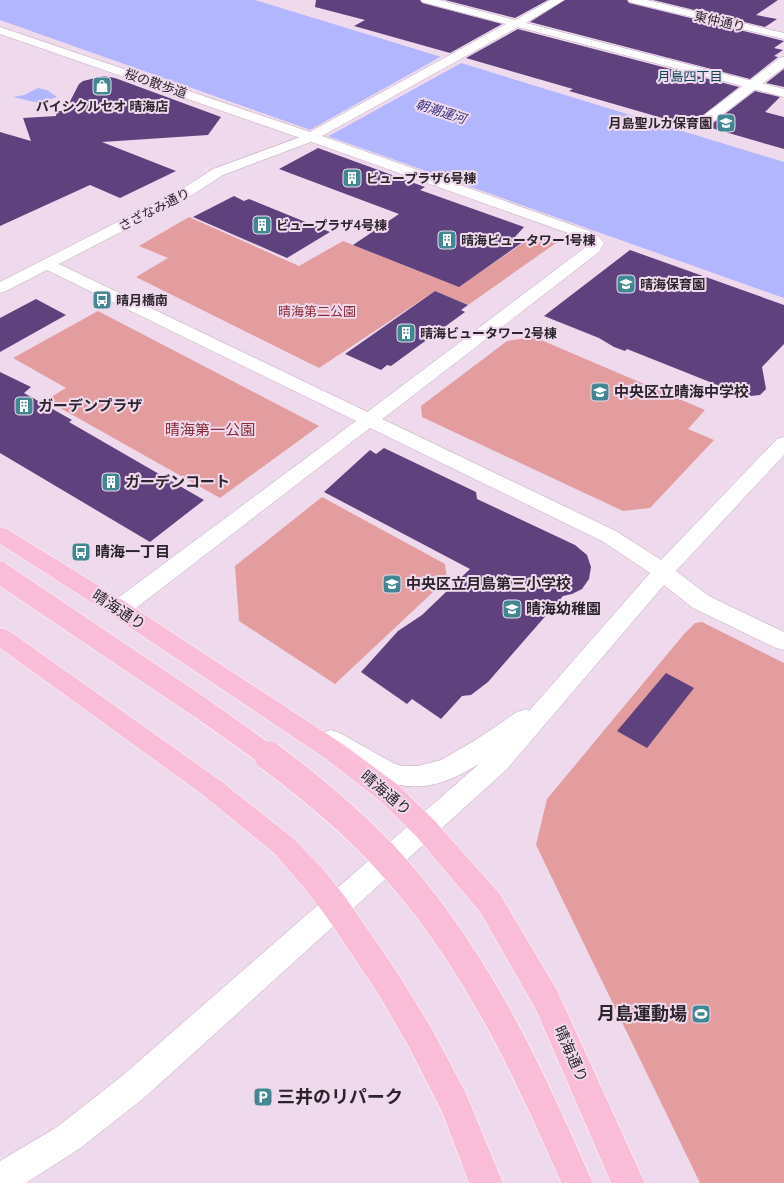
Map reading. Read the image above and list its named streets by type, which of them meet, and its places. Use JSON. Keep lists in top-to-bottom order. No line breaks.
{"streets":{"main road":["晴海通り"],"street":["東仲通り","桜の散歩道","さざなみ通り"]},"crossings":[["桜の散歩道","さざなみ通り"]],"districts":["月島四丁目"],"water":["朝潮運河"],"parks":["晴海第二公園","晴海第一公園"],"places":{"shop":["バイシクルセオ 晴海店"],"school or university":["月島聖ルカ保育園","晴海保育園","中央区立晴海中学校","中央区立月島第三小学校","晴海幼稚園"],"building":["ビュープラザ6号棟","ビュープラザ4号棟","晴海ビュータワー1号棟","晴海ビュータワー2号棟","ガーデンプラザ","ガーデンコート"],"bus stop":["晴月橋南","晴海一丁目"],"sports":["月島運動場"],"parking":["三井のリパーク"]}}
